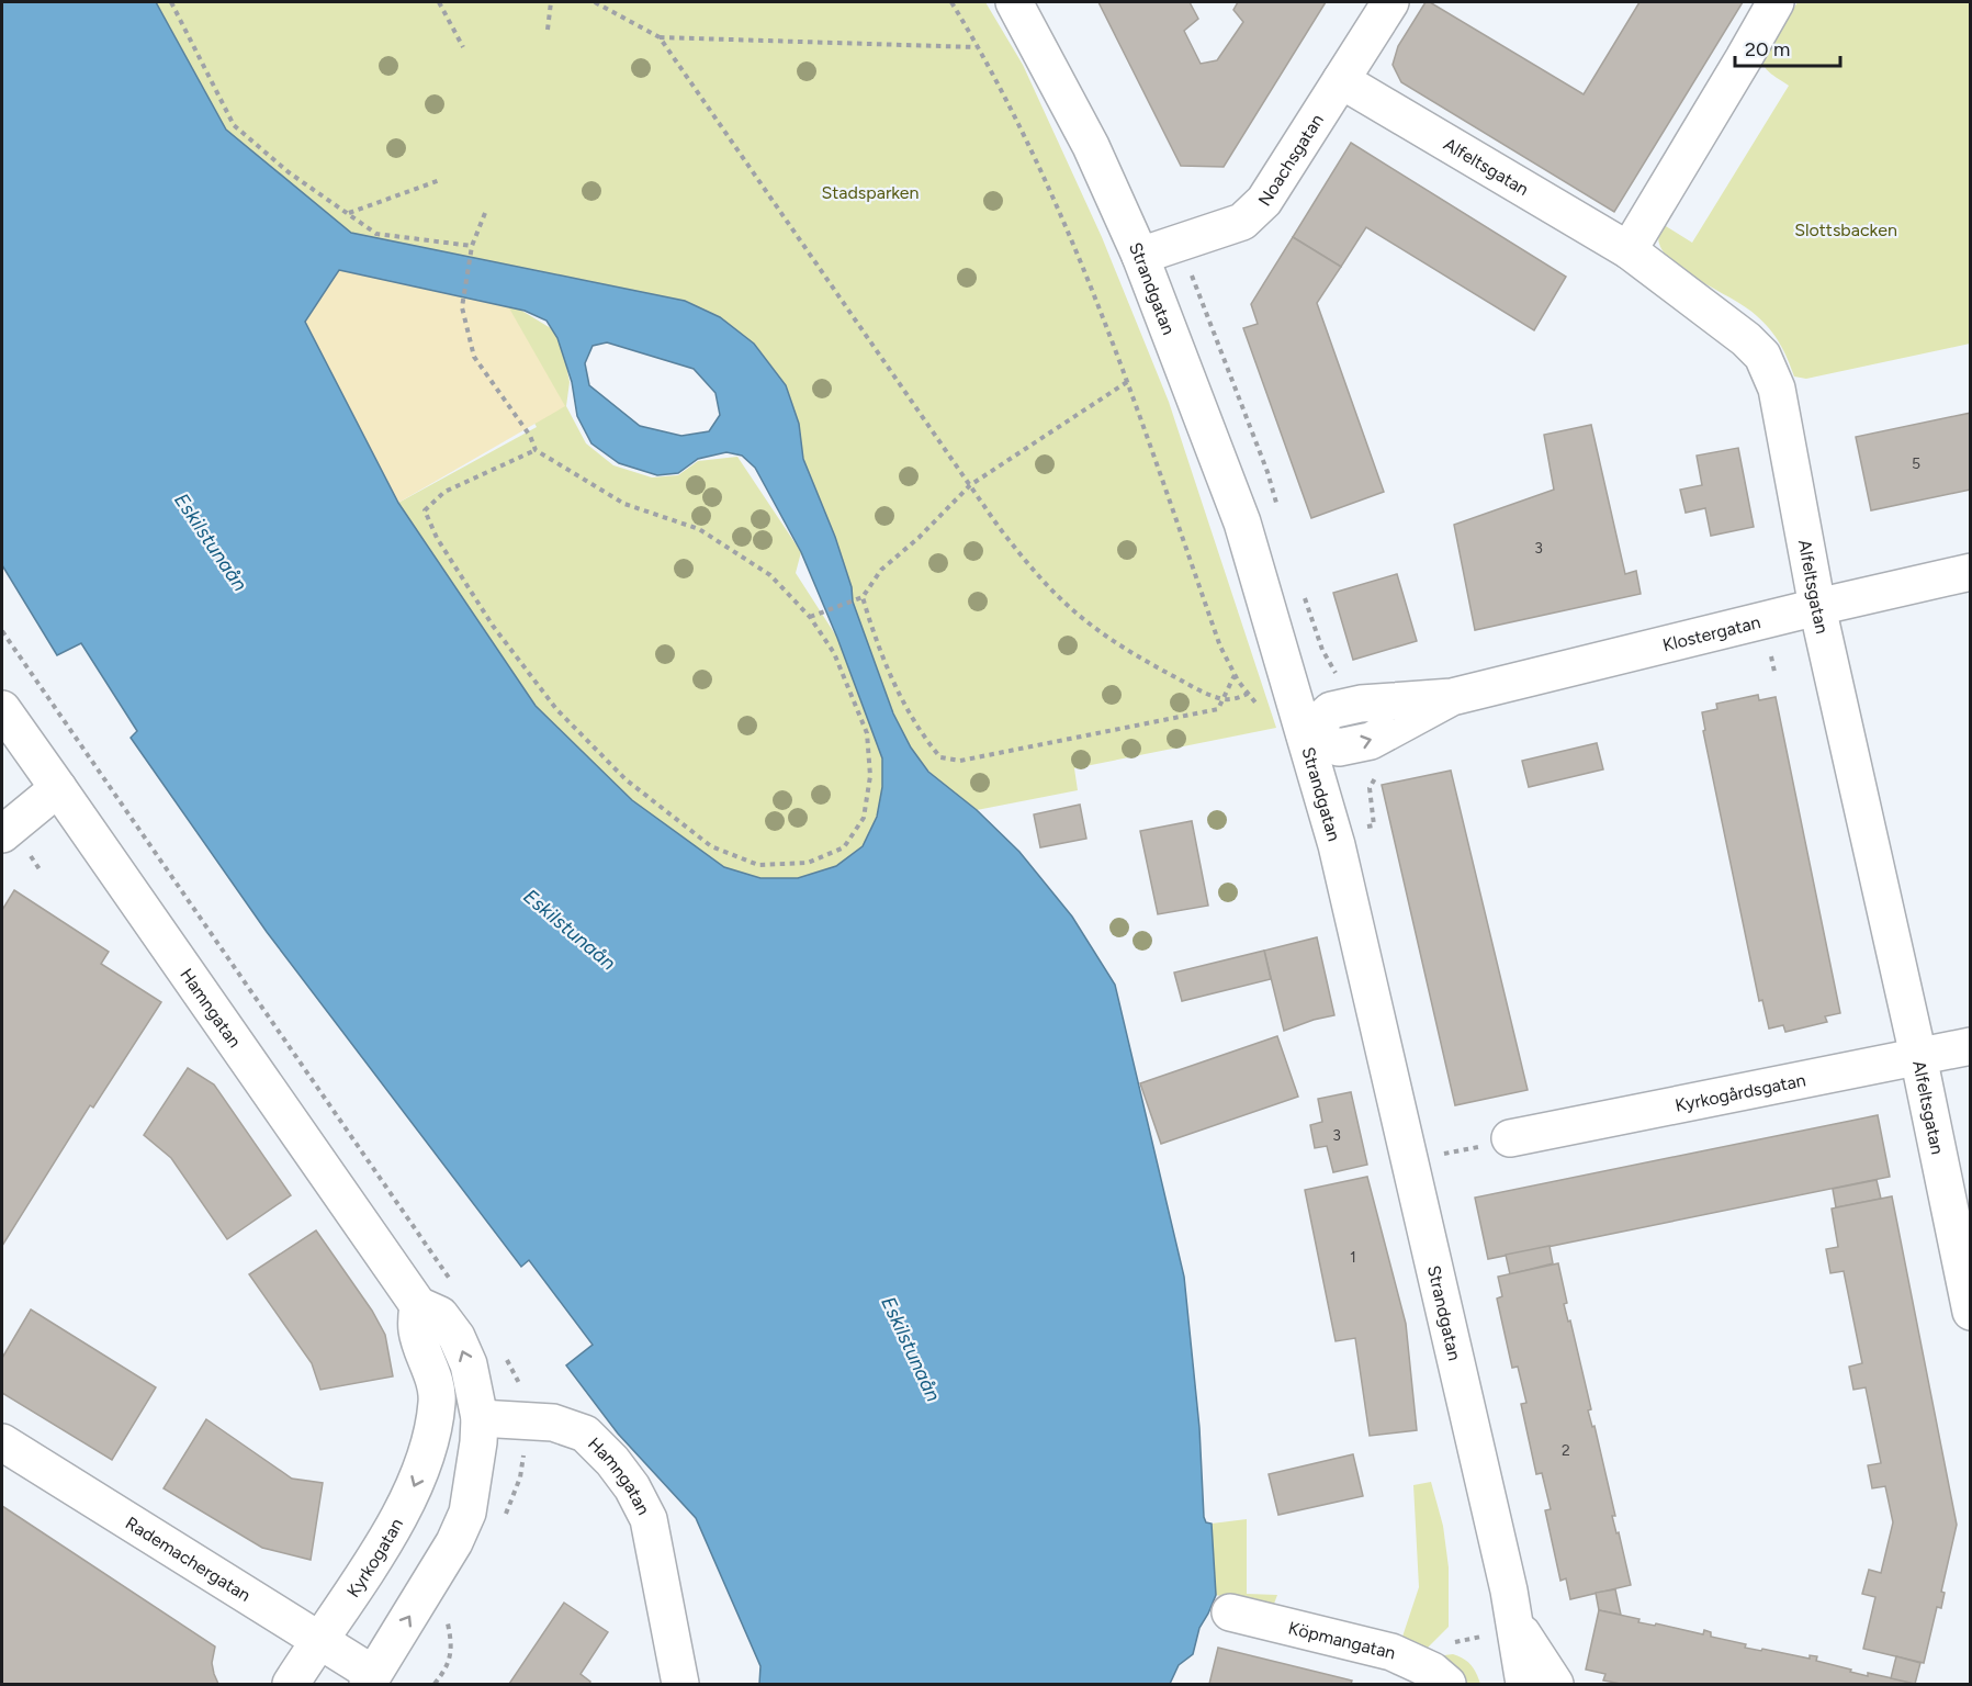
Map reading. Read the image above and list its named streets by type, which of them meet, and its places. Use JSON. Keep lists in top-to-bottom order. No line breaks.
{"streets":{"street":["Noachsgatan","Alfeltsgatan","Strandgatan","Klostergatan","Hamngatan","Kyrkogårdsgatan","Kyrkogatan","Rademachergatan","Köpmangatan"]},"crossings":[["Noachsgatan","Alfeltsgatan"],["Noachsgatan","Strandgatan"],["Alfeltsgatan","Klostergatan"],["Alfeltsgatan","Kyrkogårdsgatan"],["Strandgatan","Klostergatan"],["Hamngatan","Kyrkogatan"],["Kyrkogatan","Rademachergatan"]],"water":["Eskilstunaån"],"parks":["Stadsparken","Slottsbacken"],"house_numbers":["5","3","3","1","2"],"scale_bar":"20 m"}
